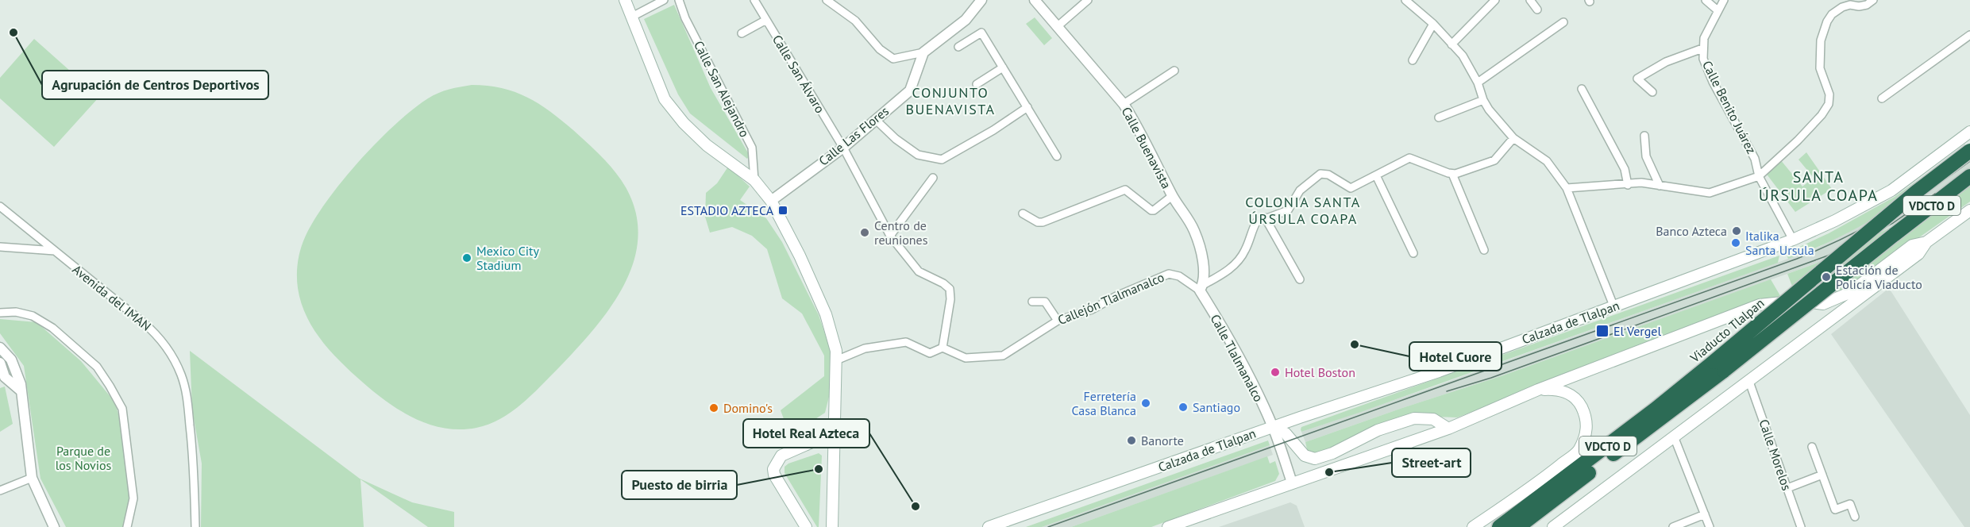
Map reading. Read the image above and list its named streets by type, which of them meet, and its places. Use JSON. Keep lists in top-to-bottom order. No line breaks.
{"streets":{"highway":["VDCTO D","Viaducto Tlalpan"],"main road":["Calzada de Tlalpan"],"street":["Calle San Álvaro","Calle San Alejandro","Calle Benito Juárez","Calle Las Flores","Calle Buenavista","Avenida del IMAN","Callejón Tlalmanalco","Calle Tlalmanalco","Calle Morelos"]},"crossings":[["Calle San Álvaro","Calle Las Flores"],["Calle San Álvaro","Callejón Tlalmanalco"],["Calle Benito Juárez","Calzada de Tlalpan"],["Calle Buenavista","Callejón Tlalmanalco"],["Calle Buenavista","Calle Tlalmanalco"],["Callejón Tlalmanalco","Calle Tlalmanalco"],["Calzada de Tlalpan","Calle Tlalmanalco"]],"districts":["CONJUNTO BUENAVISTA","SANTA ÚRSULA COAPA","COLONIA SANTA ÚRSULA COAPA"],"parks":["Parque de los Novios"],"places":{"other":["Agrupación de Centros Deportivos","Banco Azteca","Centro de reuniones","Italika Santa Ursula","Mexico City Stadium","Estación de Policía Viaducto","Hotel Cuore","Hotel Boston","Ferretería Casa Blanca","Santiago","Domino's","Banorte","Puesto de birria","Street-art","Hotel Real Azteca"],"transit":["ESTADIO AZTECA","El Vergel"]}}
